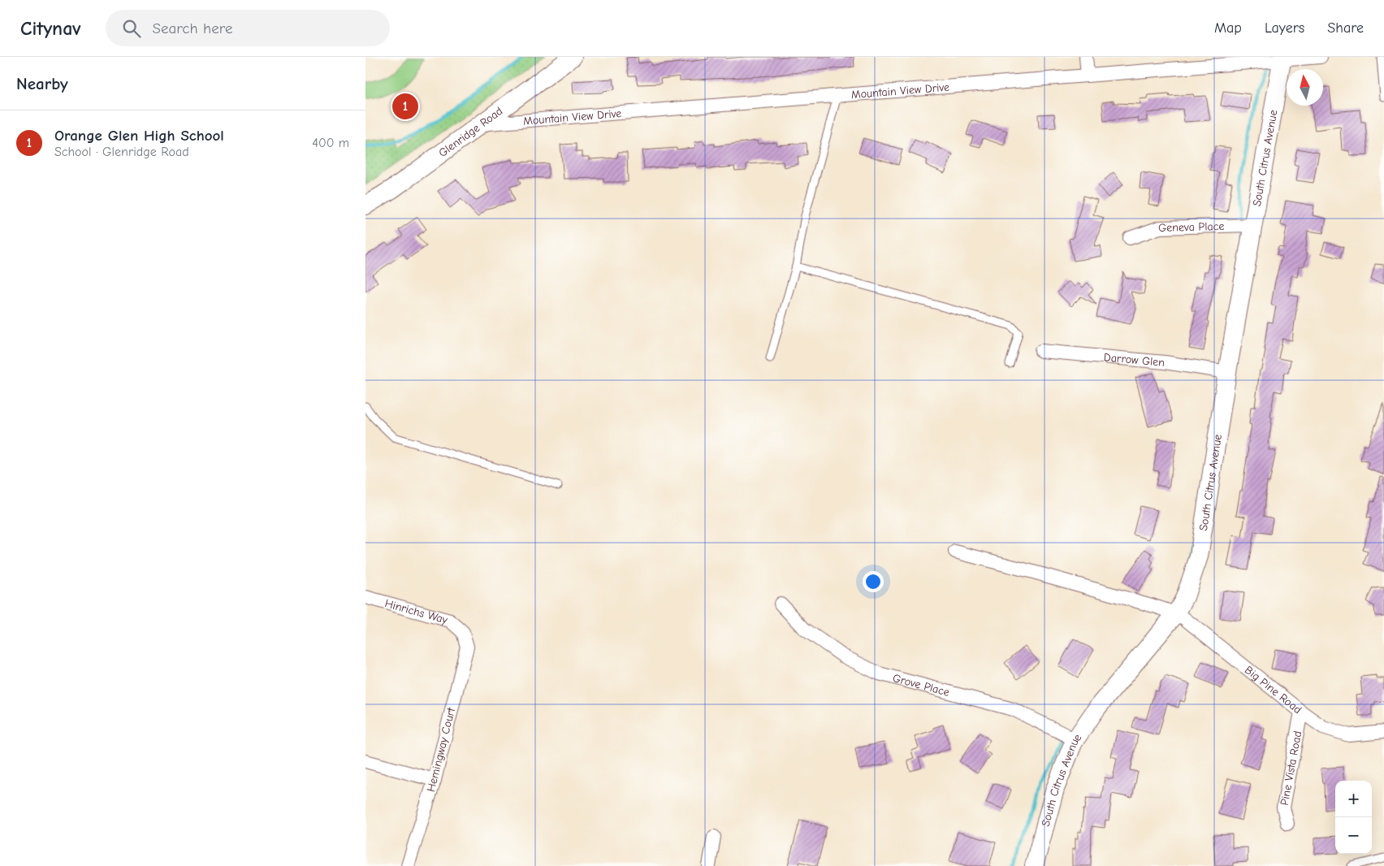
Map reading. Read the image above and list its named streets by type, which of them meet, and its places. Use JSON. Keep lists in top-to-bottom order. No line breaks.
{"streets":{"street":["Mountain View Drive","Glenridge Road","South Citrus Avenue","Geneva Place","Darrow Glen","Hinrichs Way","Grove Place","Big Pine Road","Hemingway Court","Pine Vista Road"]},"crossings":[["Mountain View Drive","Glenridge Road"],["Mountain View Drive","South Citrus Avenue"],["South Citrus Avenue","Geneva Place"],["South Citrus Avenue","Darrow Glen"],["South Citrus Avenue","Grove Place"],["South Citrus Avenue","Big Pine Road"],["Hinrichs Way","Hemingway Court"],["Big Pine Road","Pine Vista Road"]],"north":"top","page":{"header":"Citynav","search":"Search here","nav":["Map","Layers","Share"],"heading":"Nearby","pins":"1","list":[{"mark":"1","name":"Orange Glen High School","note":"School · Glenridge Road","value":"400 m"}],"map_buttons":["+","−"]}}
